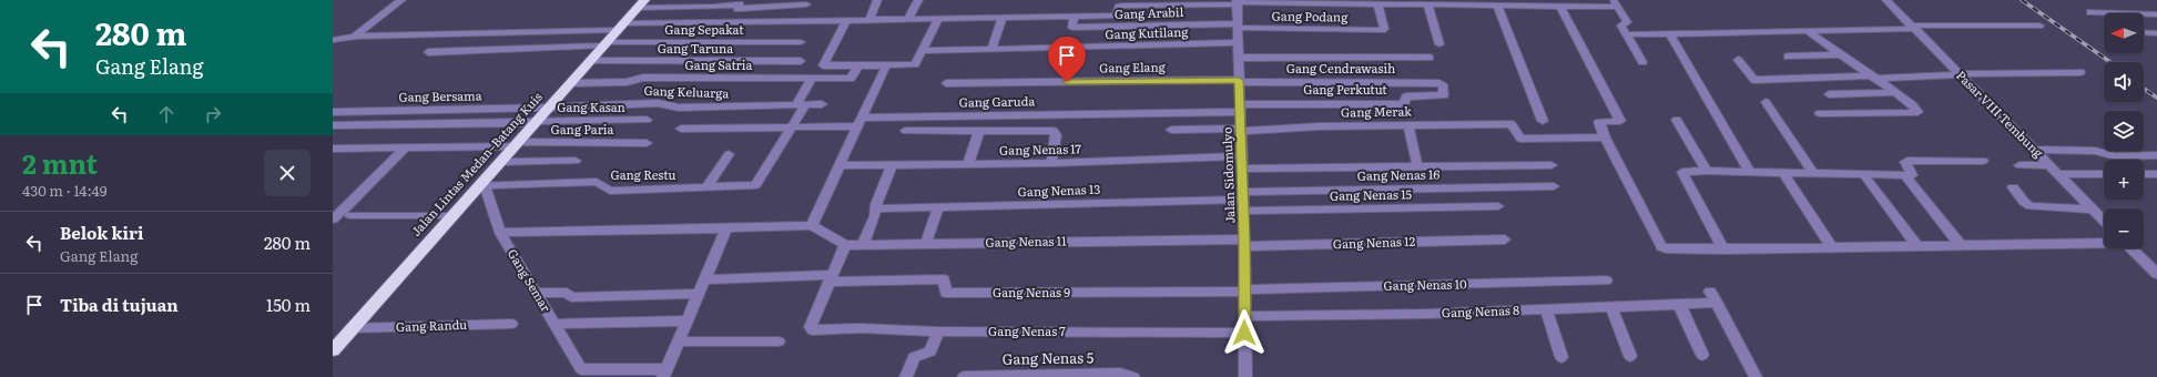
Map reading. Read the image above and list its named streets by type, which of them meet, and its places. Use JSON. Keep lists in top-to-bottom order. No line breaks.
{"streets":{"highway":["Jalan Lintas Medan–Batang Kuis"],"street":["Gang Arabil","Gang Podang","Gang Sepakat","Gang Kutilang","Gang Taruna","Gang Satria","Gang Elang","Gang Cendrawasih","Gang Perkutut","Gang Keluarga","Gang Bersama","Gang Garuda","Gang Kasan","Gang Merak","Pasar VIII Tembung","Gang Paria","Gang Nenas 17","Gang Restu","Jalan Sidomulyo","Gang Nenas 16","Gang Nenas 13","Gang Nenas 15","Gang Nenas 11","Gang Nenas 12","Gang Semar","Gang Nenas 10","Gang Nenas 9","Gang Nenas 8","Gang Randu","Gang Nenas 7","Gang Nenas 5"]},"crossings":[["Gang Arabil","Gang Podang"],["Gang Arabil","Jalan Sidomulyo"],["Gang Podang","Jalan Sidomulyo"],["Gang Sepakat","Jalan Lintas Medan–Batang Kuis"],["Gang Kutilang","Jalan Sidomulyo"],["Gang Taruna","Jalan Lintas Medan–Batang Kuis"],["Gang Satria","Jalan Lintas Medan–Batang Kuis"],["Gang Elang","Gang Cendrawasih"],["Gang Elang","Jalan Sidomulyo"],["Gang Cendrawasih","Gang Perkutut"],["Gang Cendrawasih","Jalan Sidomulyo"],["Gang Perkutut","Gang Garuda"],["Gang Perkutut","Jalan Sidomulyo"],["Gang Keluarga","Gang Bersama"],["Gang Keluarga","Jalan Lintas Medan–Batang Kuis"],["Gang Bersama","Jalan Lintas Medan–Batang Kuis"],["Gang Garuda","Gang Restu"],["Gang Garuda","Jalan Sidomulyo"],["Gang Kasan","Jalan Lintas Medan–Batang Kuis"],["Gang Merak","Jalan Sidomulyo"],["Gang Paria","Jalan Lintas Medan–Batang Kuis"],["Gang Nenas 17","Jalan Sidomulyo"],["Jalan Lintas Medan–Batang Kuis","Gang Restu"],["Jalan Lintas Medan–Batang Kuis","Gang Semar"],["Jalan Lintas Medan–Batang Kuis","Gang Randu"],["Gang Restu","Gang Semar"],["Jalan Sidomulyo","Gang Nenas 16"],["Jalan Sidomulyo","Gang Nenas 13"],["Jalan Sidomulyo","Gang Nenas 15"],["Jalan Sidomulyo","Gang Nenas 11"],["Jalan Sidomulyo","Gang Nenas 12"],["Jalan Sidomulyo","Gang Nenas 10"],["Jalan Sidomulyo","Gang Nenas 9"],["Jalan Sidomulyo","Gang Nenas 8"],["Jalan Sidomulyo","Gang Nenas 7"],["Gang Nenas 16","Gang Nenas 13"],["Gang Nenas 16","Gang Nenas 15"],["Gang Nenas 13","Gang Nenas 15"],["Gang Nenas 11","Gang Nenas 12"],["Gang Nenas 10","Gang Nenas 9"],["Gang Nenas 9","Gang Nenas 7"]],"north":"left","page":{"turn":["280 m","Gang Elang"],"map_buttons":["+","−"],"heading":["2 mnt","430 m · 14:49"],"list":[{"name":"Belok kiri","note":"Gang Elang","value":"280 m"},{"name":"Tiba di tujuan","value":"150 m"}]}}
